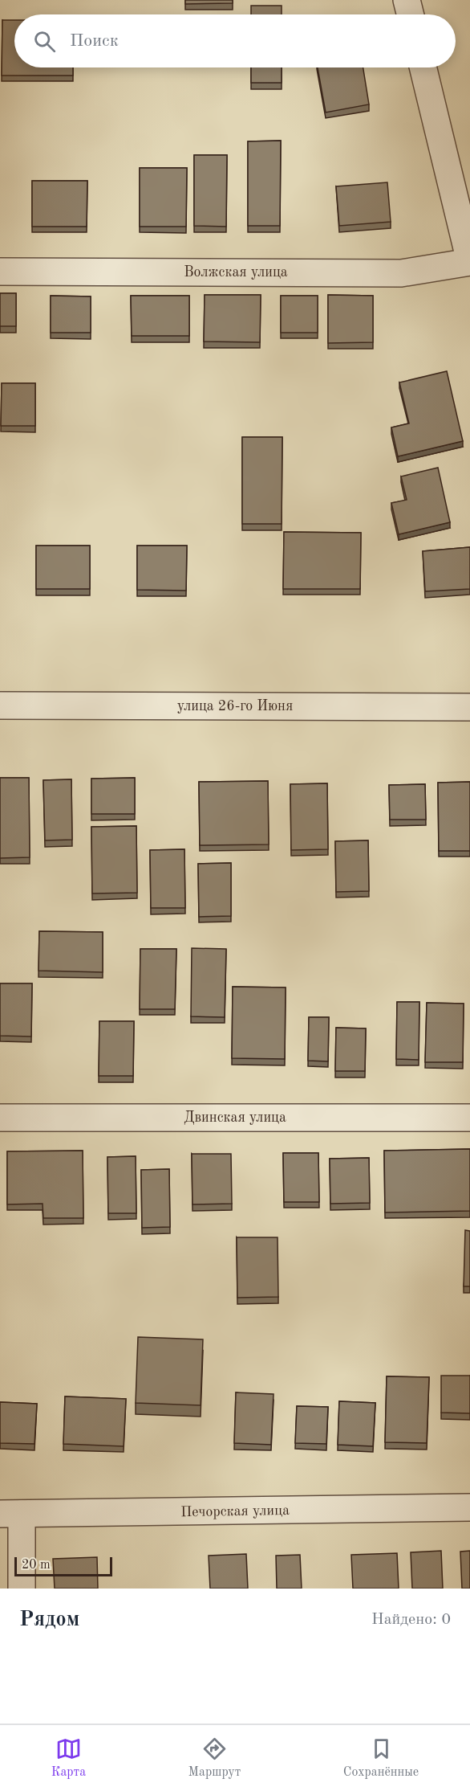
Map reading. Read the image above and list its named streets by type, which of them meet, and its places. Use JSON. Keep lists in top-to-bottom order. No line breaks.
{"streets":{"street":["Волжская улица","улица 26-го Июня","Двинская улица","Печорская улица"]},"scale_bar":"20 m","page":{"search":"Поиск","scale":"20 m","heading":["Рядом","Найдено: 0"],"nav":["Карта","Маршрут","Сохранённые"]}}
